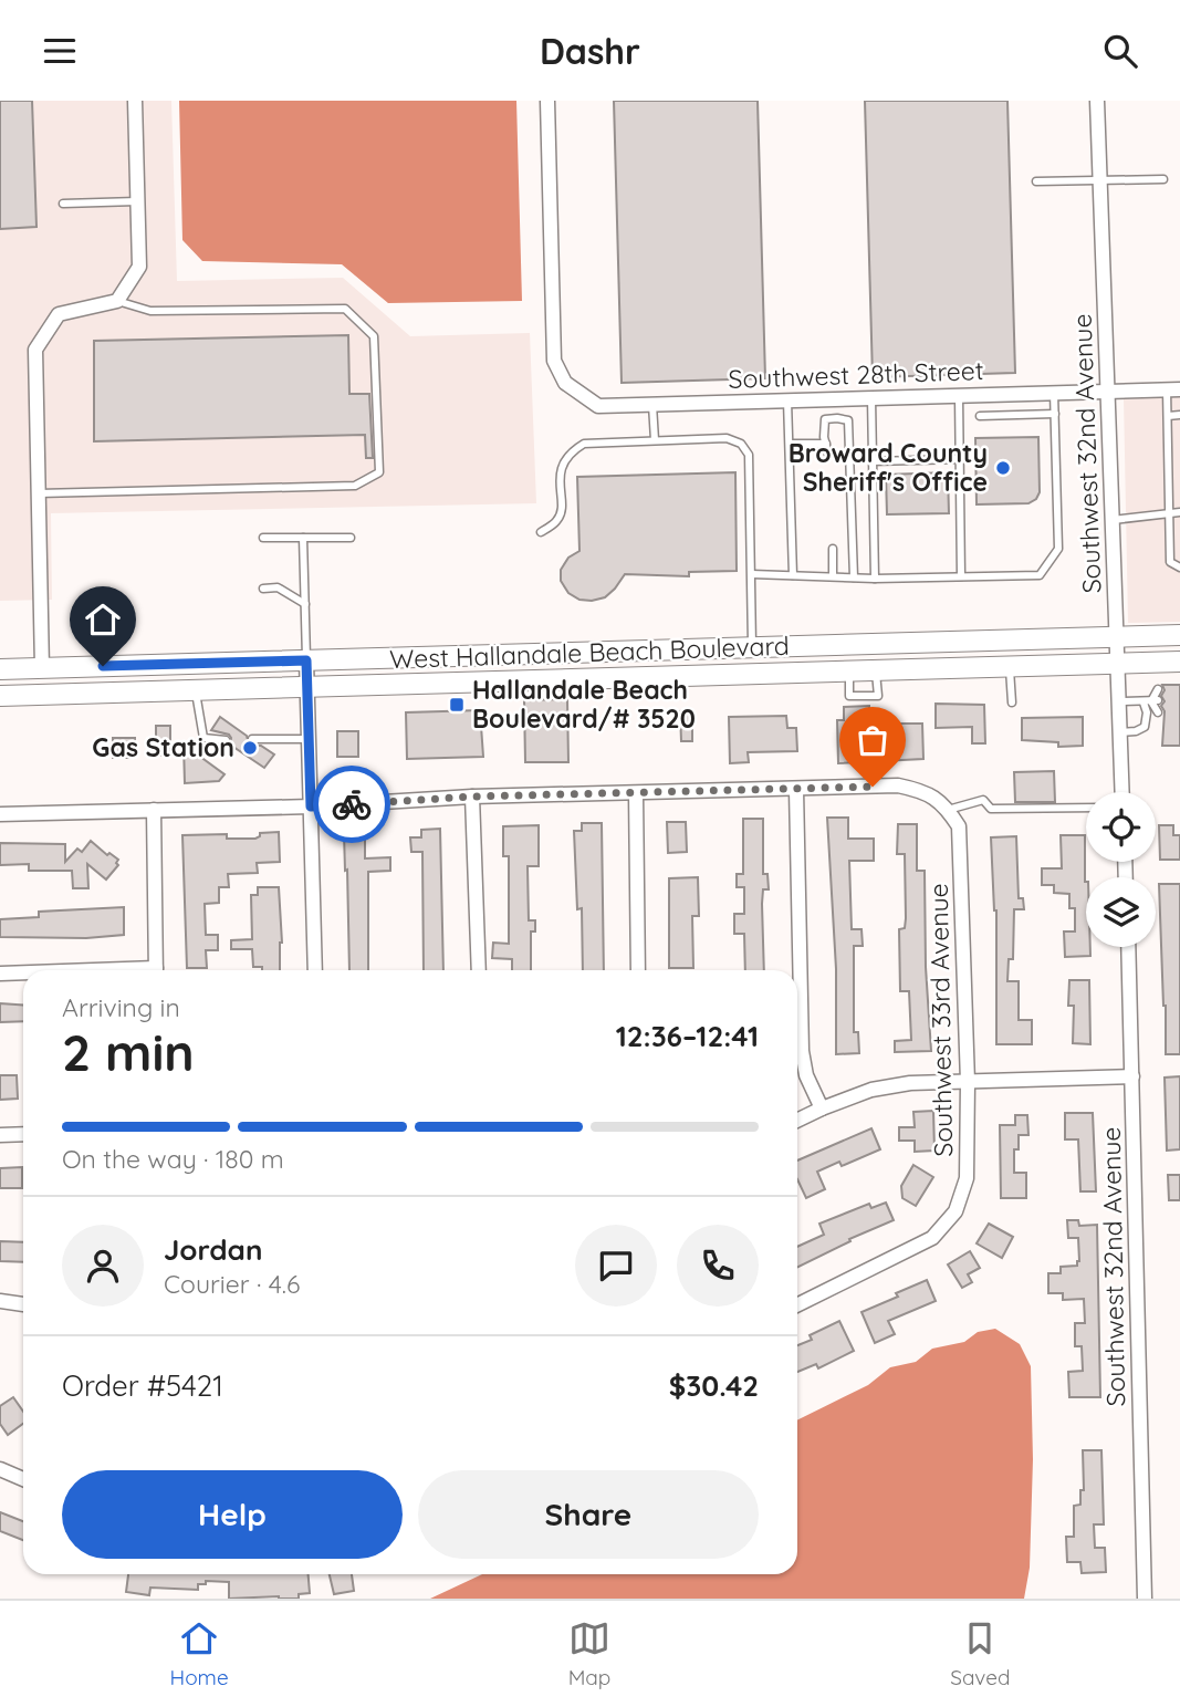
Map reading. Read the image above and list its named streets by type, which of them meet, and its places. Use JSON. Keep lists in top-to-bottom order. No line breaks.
{"streets":{"main road":["West Hallandale Beach Boulevard"],"street":["Southwest 28th Street","Southwest 32nd Avenue","Southwest 33rd Avenue"]},"crossings":[["Southwest 28th Street","Southwest 32nd Avenue"],["Southwest 32nd Avenue","West Hallandale Beach Boulevard"]],"places":{"other":["Broward County Sheriff's Office","Gas Station"],"transit":["Hallandale Beach Boulevard/# 3520"]},"page":{"header":"Dashr","heading":["2 min","Arriving in","12:36–12:41"],"panel":["Jordan","Courier · 4.6","Order #5421","$30.42"],"bar":"On the way · 180 m","buttons":["Help","Share"],"tabs":["Home","Map","Saved"]}}
